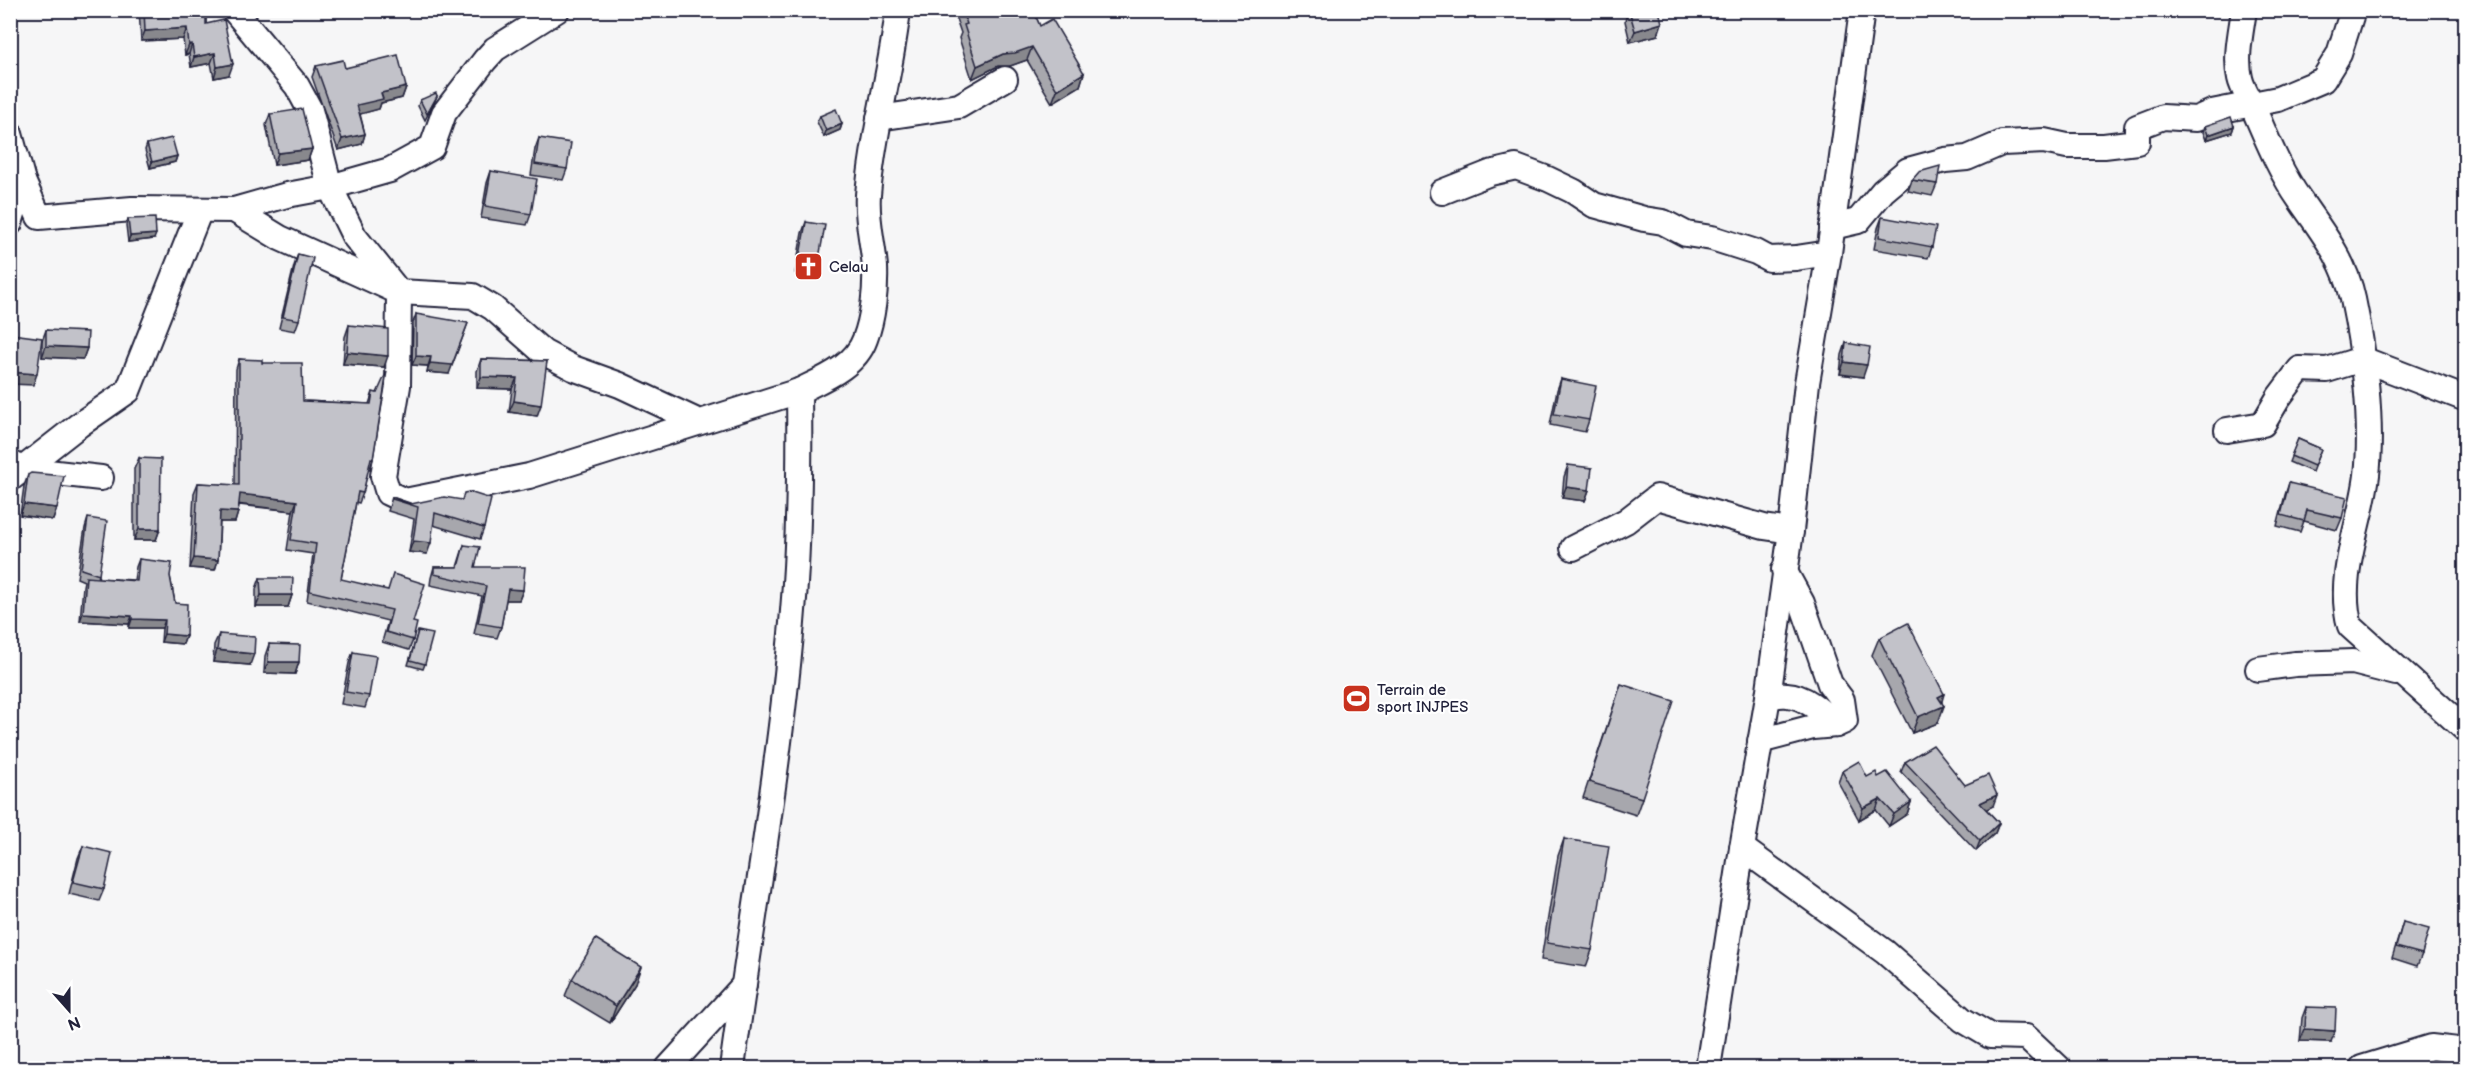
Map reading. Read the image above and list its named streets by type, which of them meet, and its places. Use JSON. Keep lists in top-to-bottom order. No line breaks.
{"places":{"church":["Celau"],"sports":["Terrain de sport INJPES"]},"north":"bottom"}
